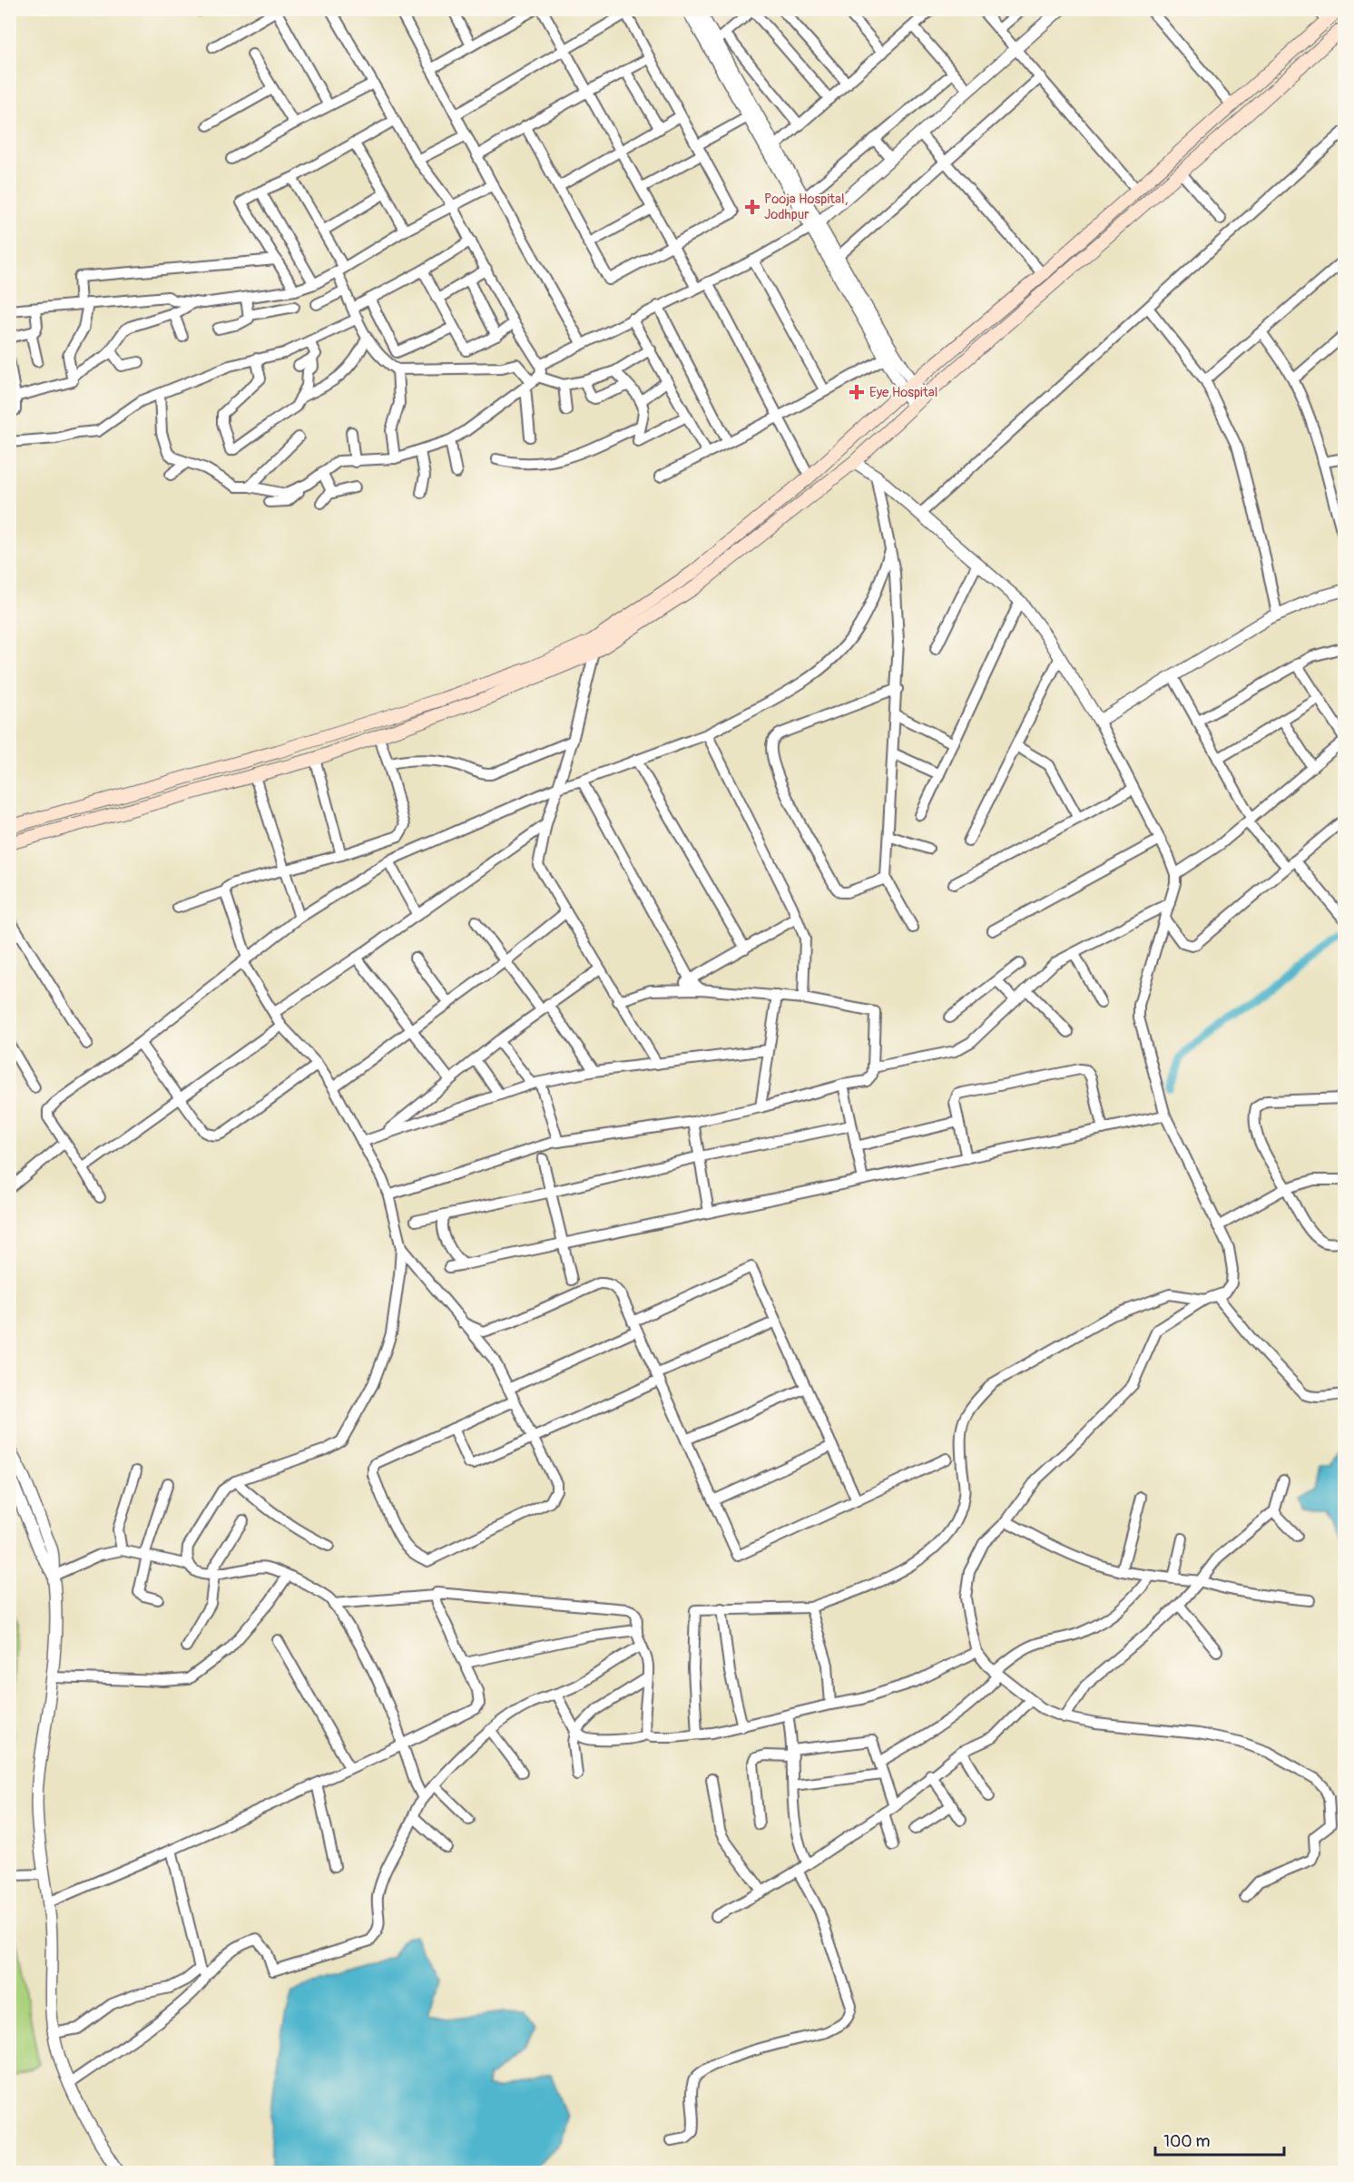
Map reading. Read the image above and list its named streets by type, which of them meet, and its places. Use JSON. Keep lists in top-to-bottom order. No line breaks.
{"places":{"health":["Pooja Hospital, Jodhpur","Eye Hospital"]},"scale_bar":"100 m"}
